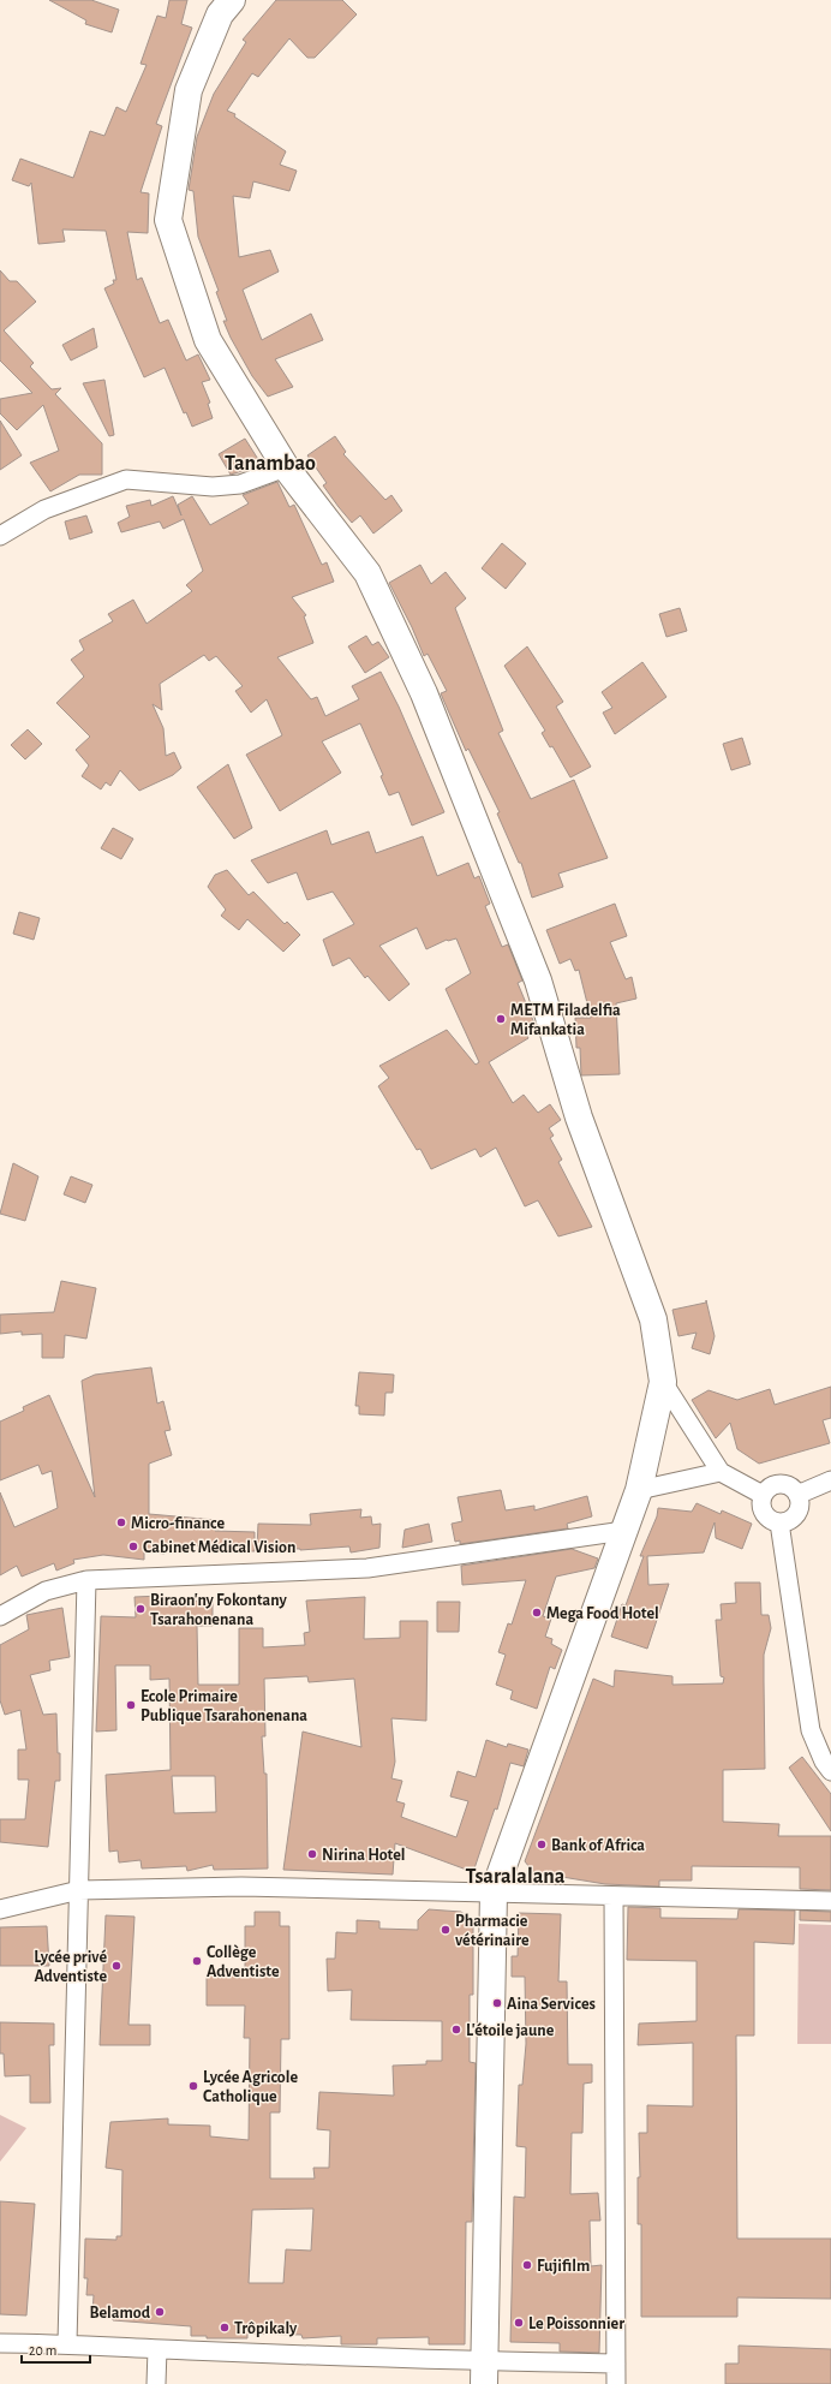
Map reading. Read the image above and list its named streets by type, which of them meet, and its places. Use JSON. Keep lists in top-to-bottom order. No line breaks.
{"districts":["Tanambao","Tsaralalana"],"places":["METM Filadelfia Mifankatia","Micro-finance","Cabinet Médical Vision","Biraon'ny Fokontany Tsarahonenana","Mega Food Hotel","Ecole Primaire Publique Tsarahonenana","Bank of Africa","Nirina Hotel","Pharmacie vétérinaire","Collège Adventiste","Lycée privé Adventiste","Aina Services","L'étoile jaune","Lycée Agricole Catholique","Fujifilm","Belamod","Le Poissonnier","Trôpikaly"],"scale_bar":"20 m"}
